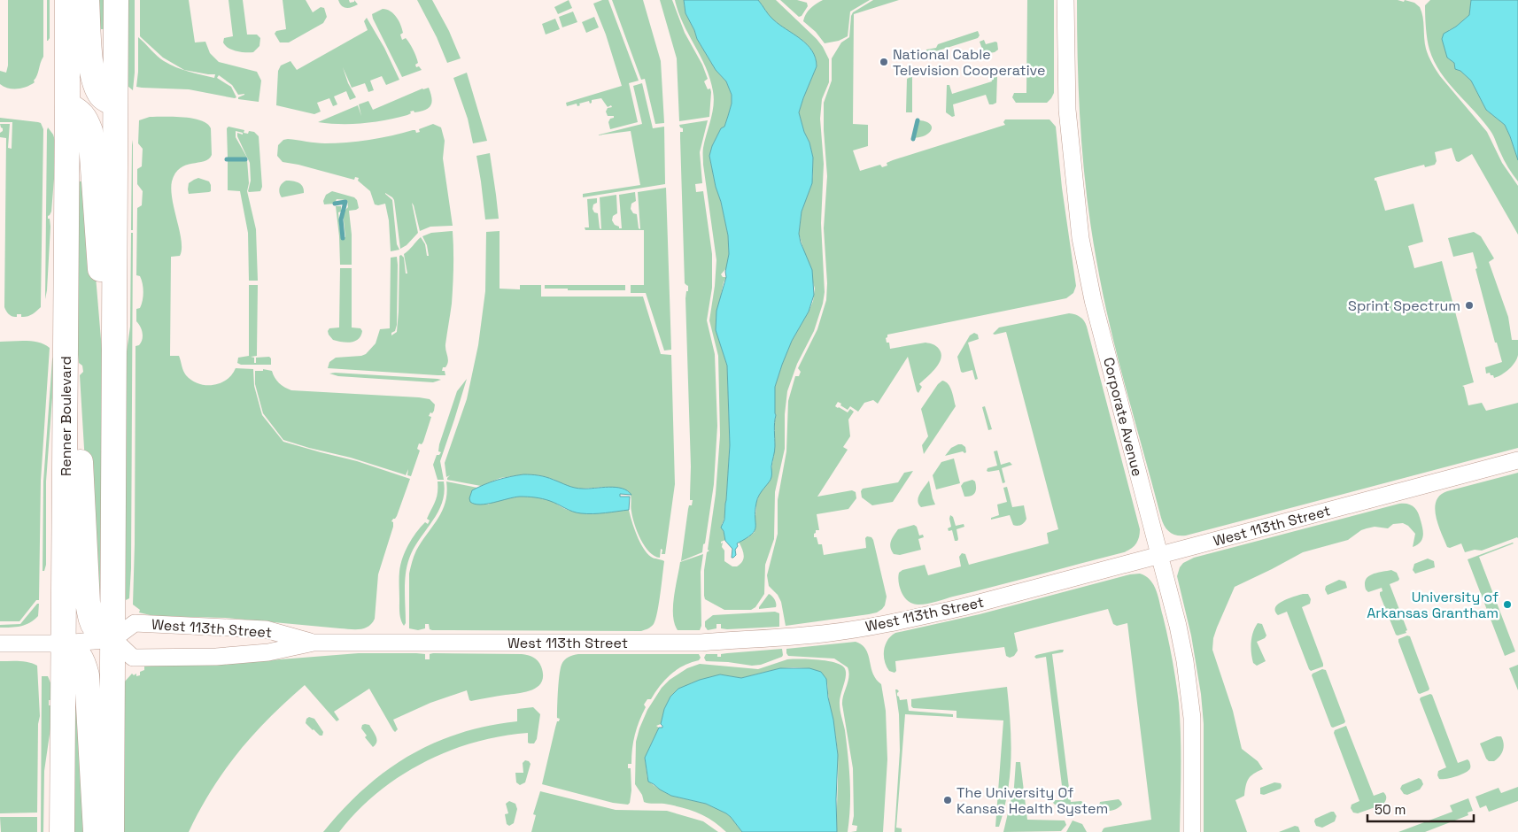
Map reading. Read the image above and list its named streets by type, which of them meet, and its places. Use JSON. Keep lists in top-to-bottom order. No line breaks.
{"streets":{"main road":["Renner Boulevard"],"street":["Corporate Avenue","West 113th Street"]},"crossings":[["Corporate Avenue","West 113th Street"]],"places":["National Cable Television Cooperative","Sprint Spectrum","University of Arkansas Grantham","The University Of Kansas Health System"],"scale_bar":"50 m"}
